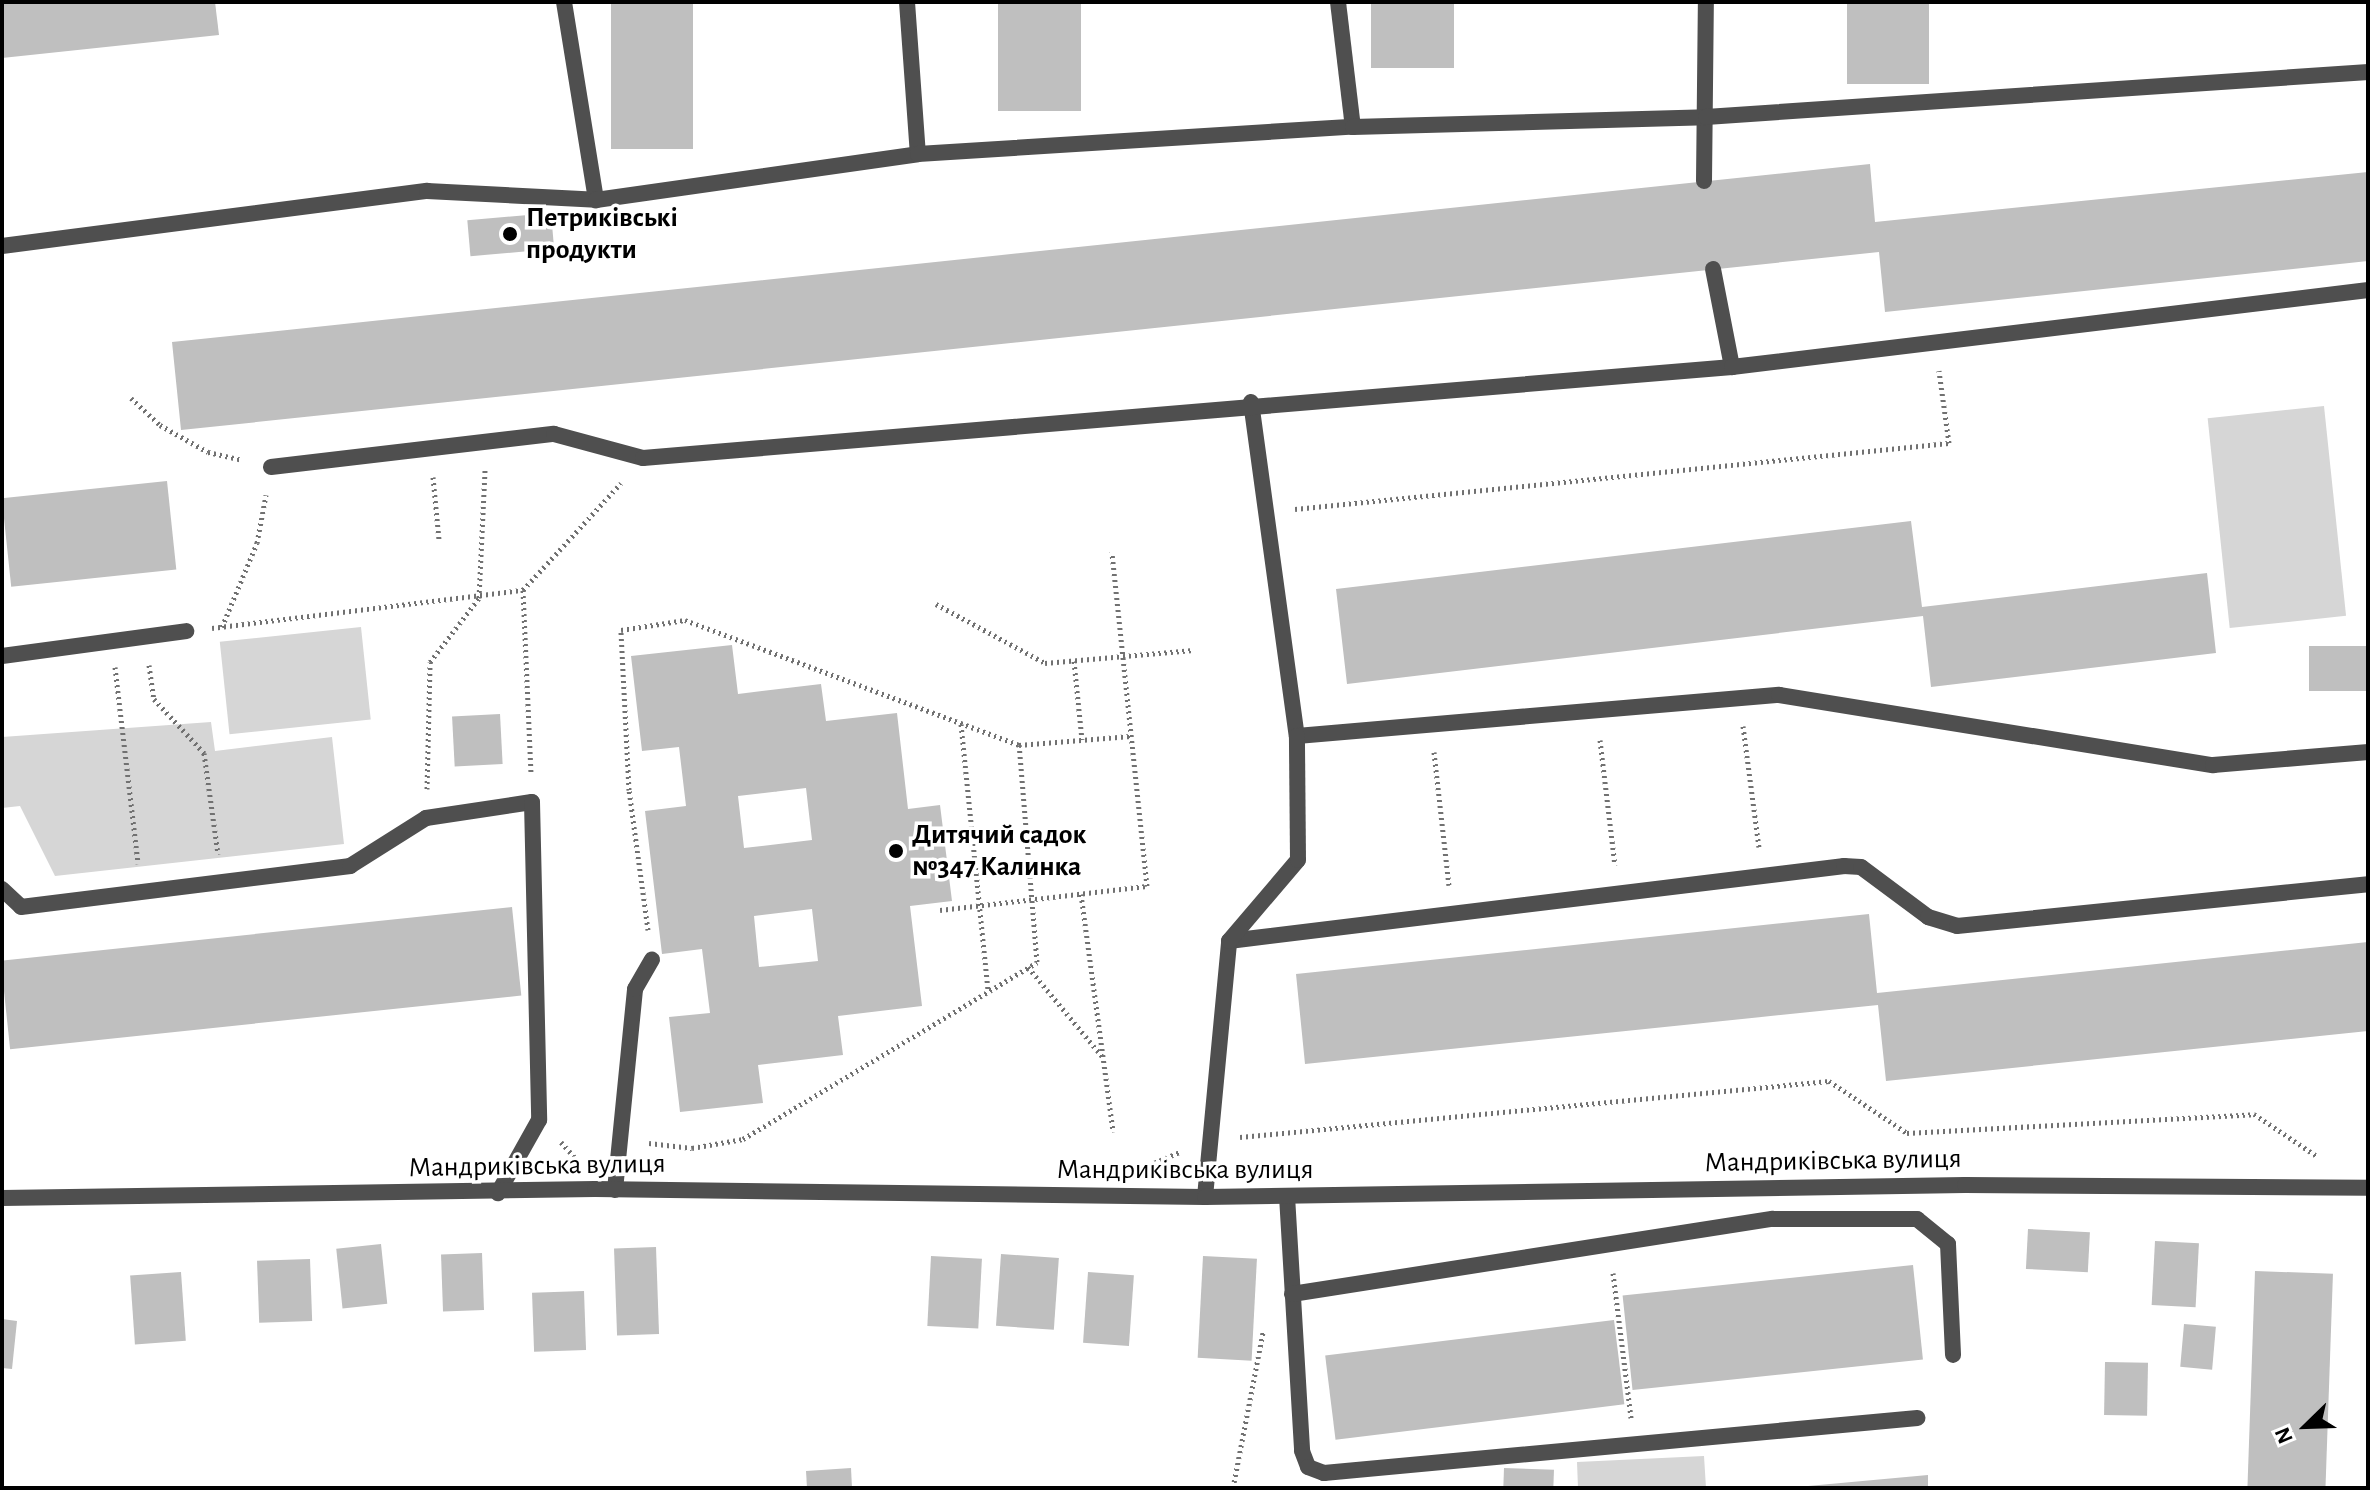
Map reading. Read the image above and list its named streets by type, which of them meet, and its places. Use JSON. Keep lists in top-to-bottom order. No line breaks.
{"streets":{"street":["Мандриківська вулиця"]},"places":["Петриківські продукти","Дитячий садок №347 Калинка"],"north":"bottom left"}
